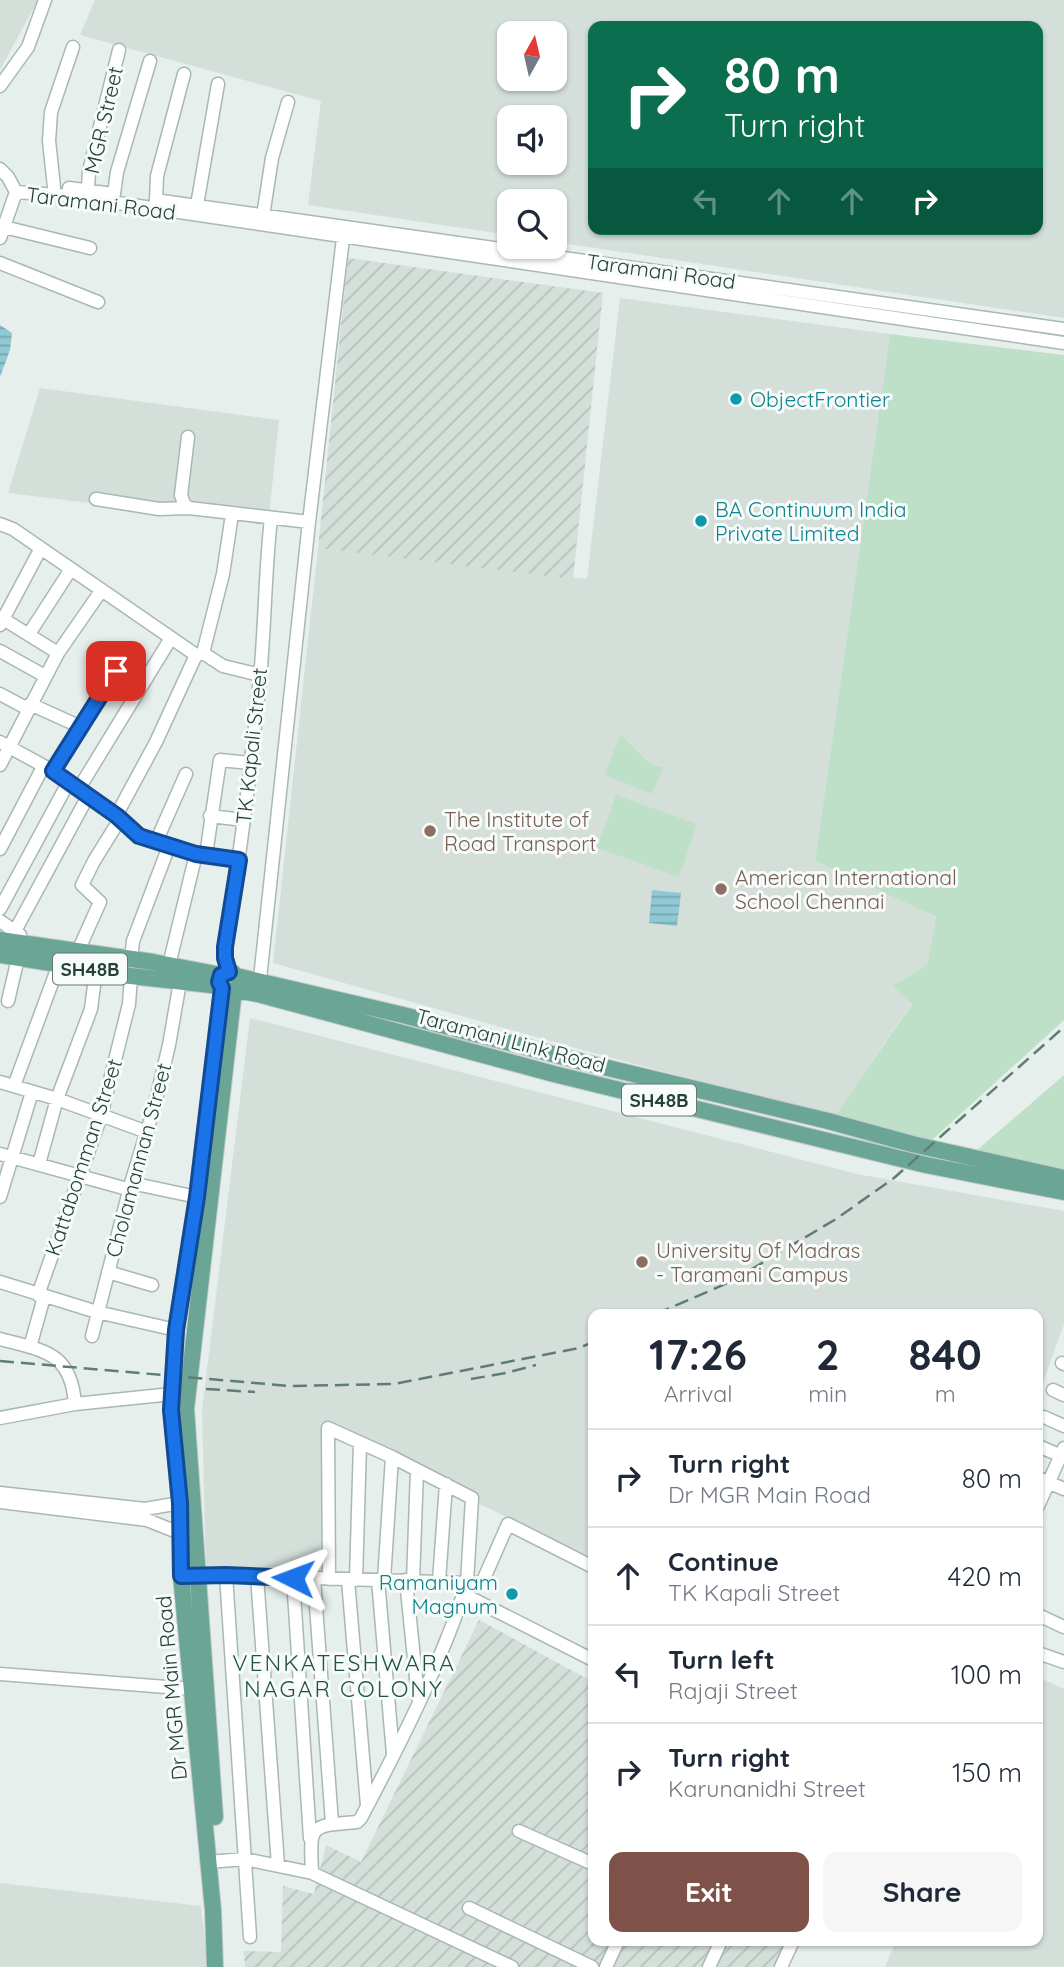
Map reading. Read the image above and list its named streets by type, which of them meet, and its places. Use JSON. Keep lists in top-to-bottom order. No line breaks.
{"streets":{"main road":["SH48B","Taramani Link Road","Dr MGR Main Road"],"street":["MGR Street","Taramani Road","TK Kapali Street","Kattabomman Street","Cholamannan Street"]},"crossings":[["MGR Street","Taramani Road"],["TK Kapali Street","Taramani Link Road"],["TK Kapali Street","Dr MGR Main Road"],["SH48B","Kattabomman Street"],["SH48B","Cholamannan Street"],["Taramani Link Road","Dr MGR Main Road"]],"districts":["VENKATESHWARA NAGAR COLONY"],"places":["ObjectFrontier","BA Continuum India Private Limited","The Institute of Road Transport","American International School Chennai","University Of Madras - Taramani Campus","Ramaniyam Magnum"],"north":"top","page":{"turn":["80 m","Turn right"],"eta":["17:26","Arrival","2","min","840","m"],"list":[{"name":"Turn right","note":"Dr MGR Main Road","value":"80 m"},{"name":"Continue","note":"TK Kapali Street","value":"420 m"},{"name":"Turn left","note":"Rajaji Street","value":"100 m"},{"name":"Turn right","note":"Karunanidhi Street","value":"150 m"}],"buttons":["Exit","Share"]}}
